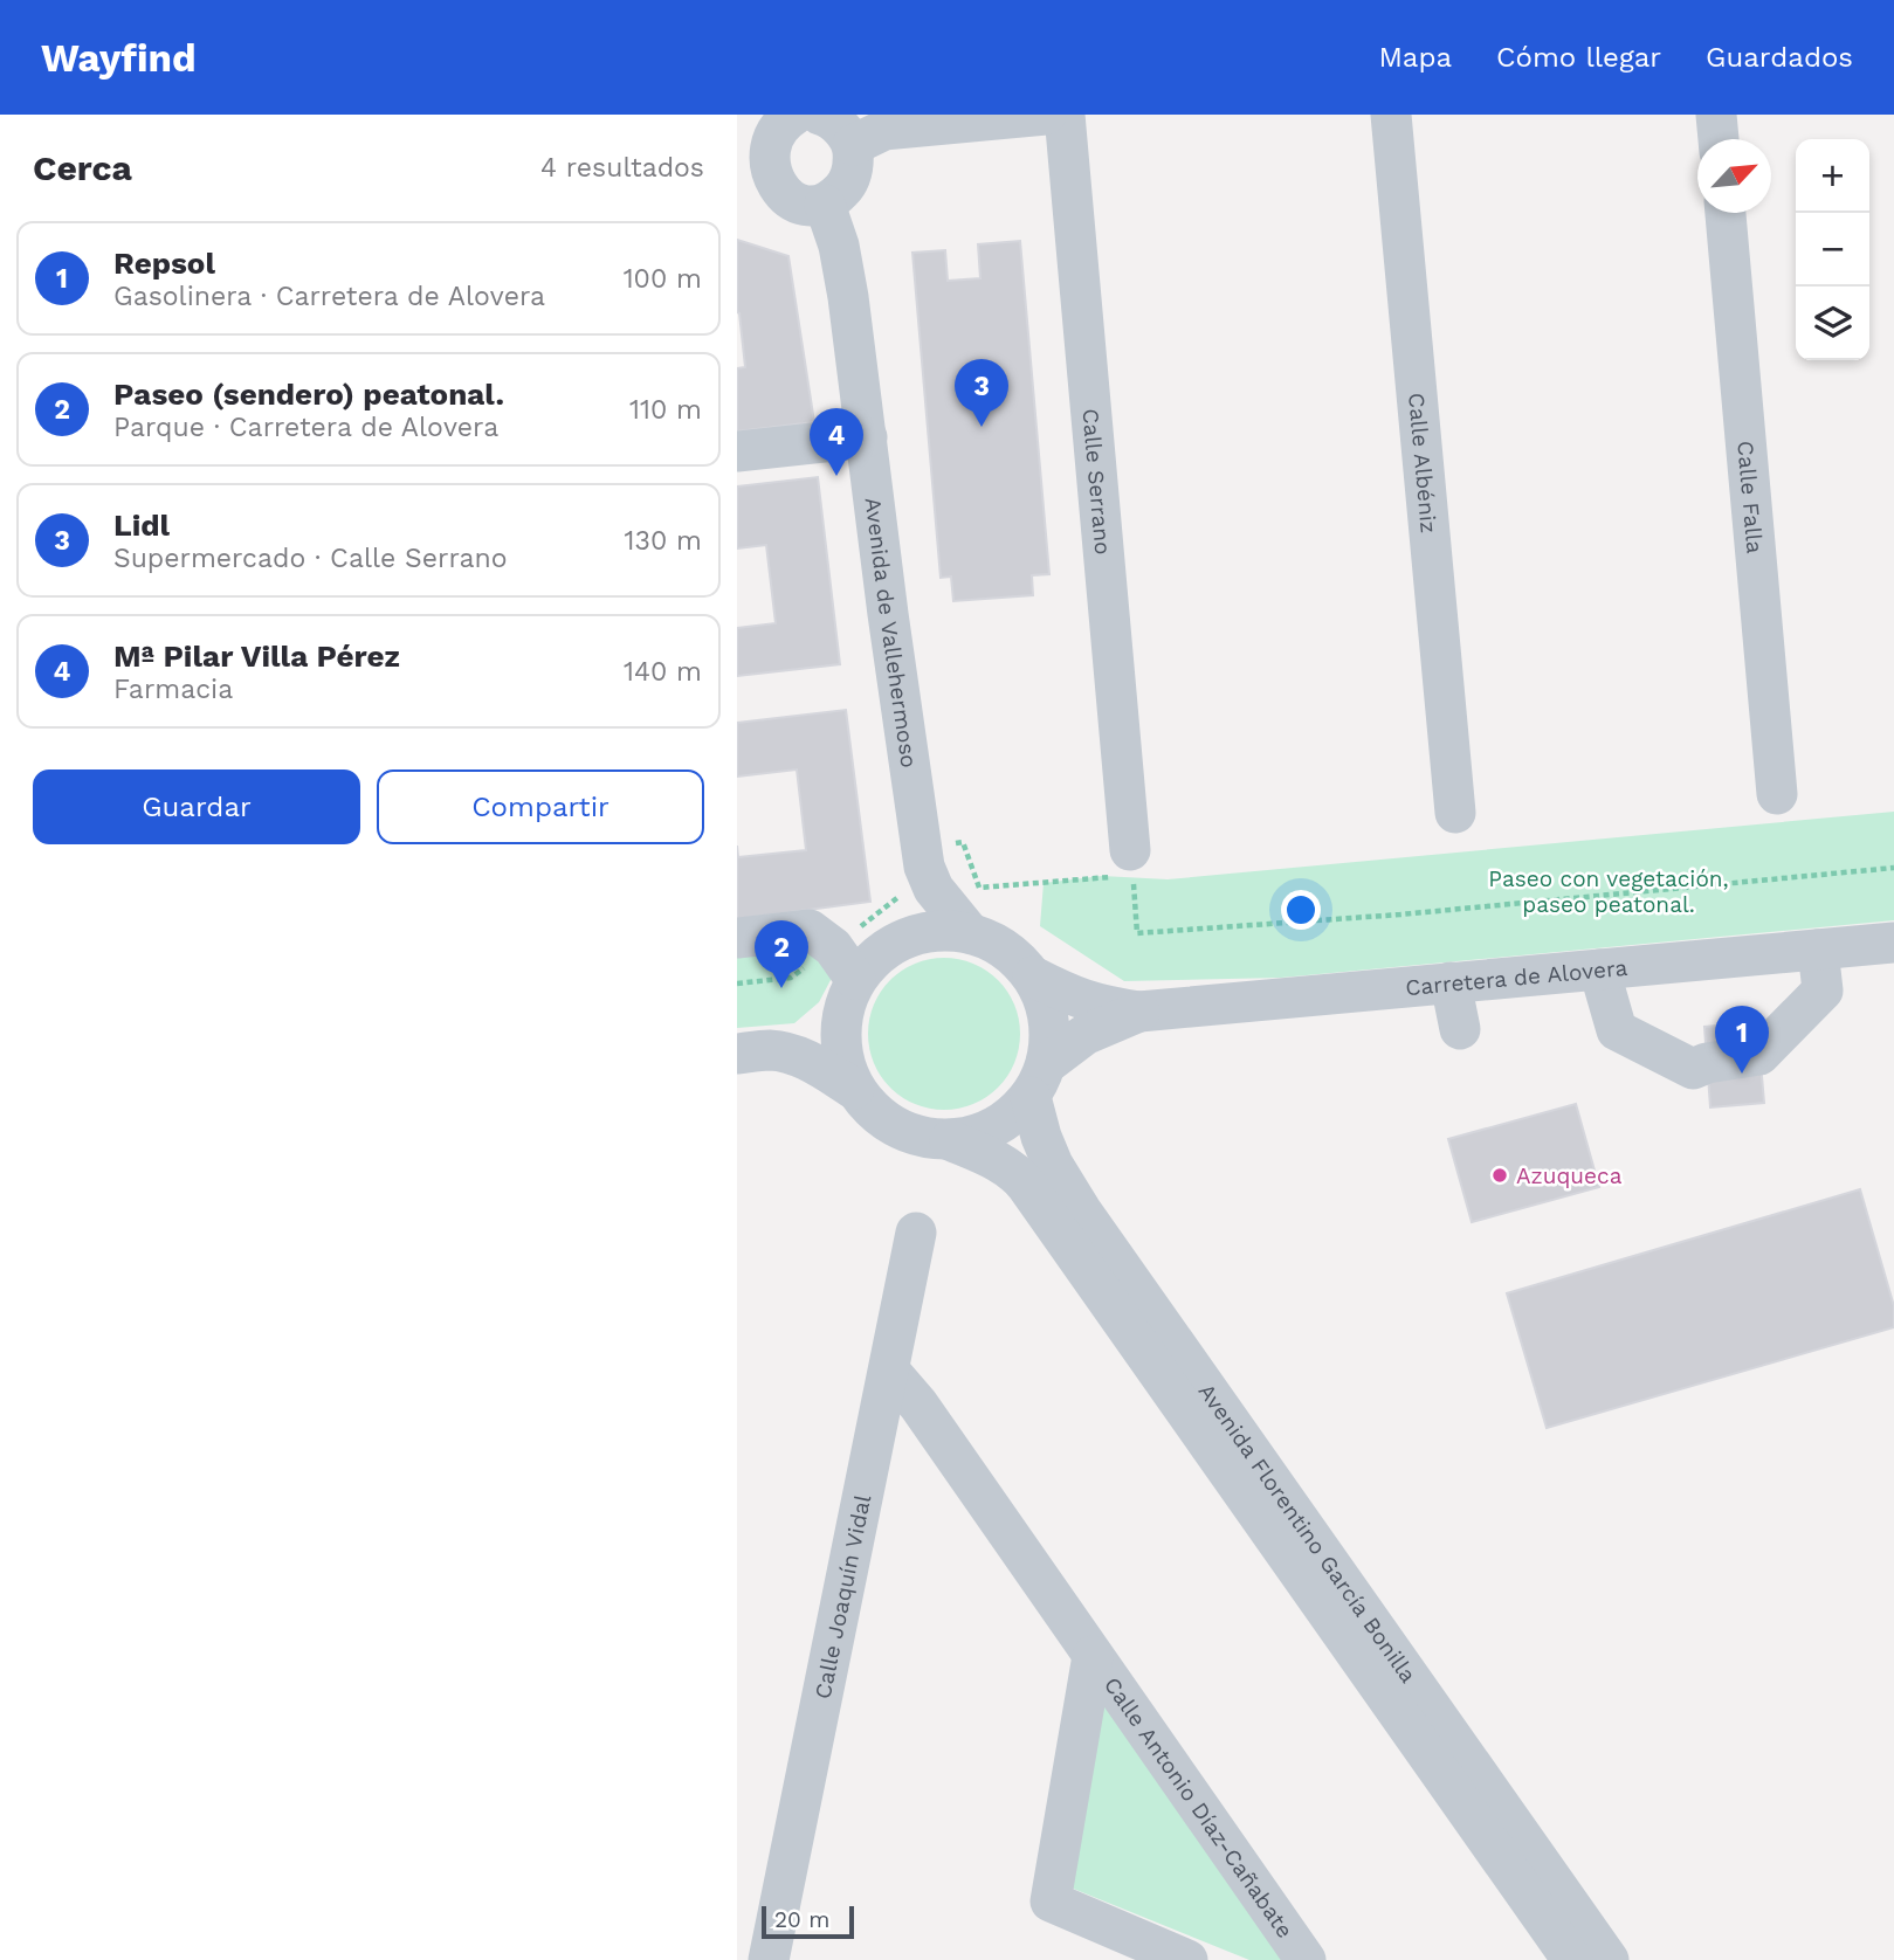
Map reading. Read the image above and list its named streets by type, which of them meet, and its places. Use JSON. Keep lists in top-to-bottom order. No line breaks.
{"streets":{"street":["Calle Albéniz","Calle Serrano","Calle Falla","Avenida de Vallehermoso","Carretera de Alovera","Avenida Florentino García Bonilla","Calle Joaquín Vidal","Calle Antonio Díaz-Cañabate"]},"crossings":[["Avenida de Vallehermoso","Carretera de Alovera"],["Avenida de Vallehermoso","Avenida Florentino García Bonilla"],["Carretera de Alovera","Avenida Florentino García Bonilla"],["Calle Joaquín Vidal","Calle Antonio Díaz-Cañabate"]],"parks":["Paseo con vegetación, paseo peatonal."],"places":["Azuqueca"],"scale_bar":"20 m","north":"top right","page":{"header":"Wayfind","nav":["Mapa","Cómo llegar","Guardados"],"heading":["Cerca","4 resultados"],"map_buttons":["+","−"],"list":[{"mark":"1","name":"Repsol","note":"Gasolinera · Carretera de Alovera","value":"100 m"},{"mark":"2","name":"Paseo (sendero) peatonal.","note":"Parque · Carretera de Alovera","value":"110 m"},{"mark":"3","name":"Lidl","note":"Supermercado · Calle Serrano","value":"130 m"},{"mark":"4","name":"Mª Pilar Villa Pérez","note":"Farmacia","value":"140 m"}],"pins":["3","4","2","1"],"buttons":["Guardar","Compartir"],"scale":"20 m"}}
